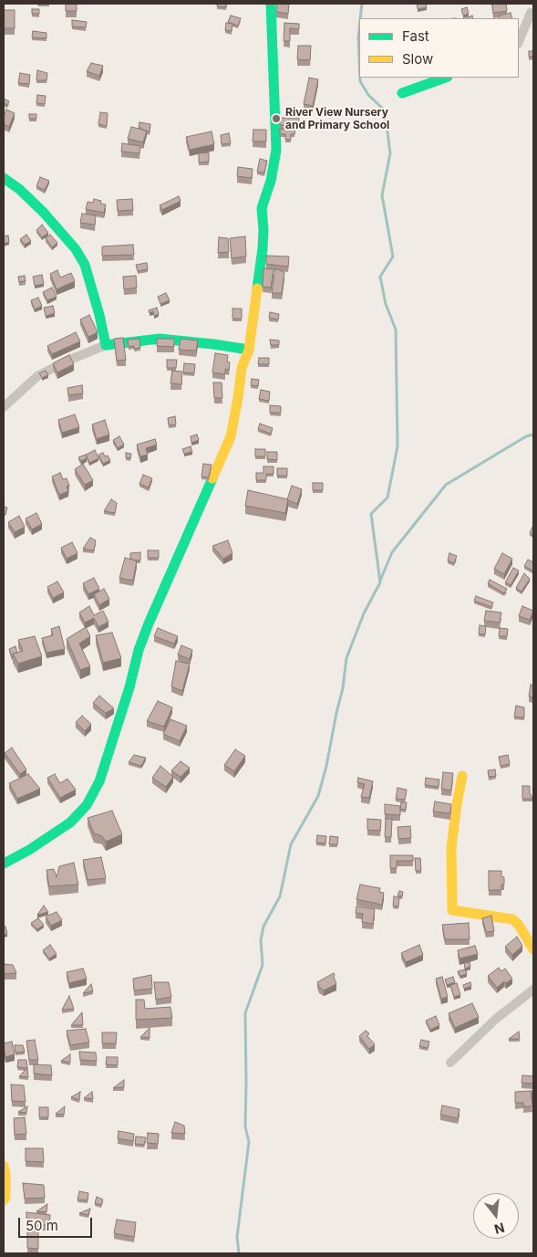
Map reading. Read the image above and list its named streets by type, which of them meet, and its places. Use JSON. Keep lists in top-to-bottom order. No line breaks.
{"places":["River View Nursery and Primary School"],"legend":["Fast","Slow"],"scale_bar":"50 m","north":"bottom"}
